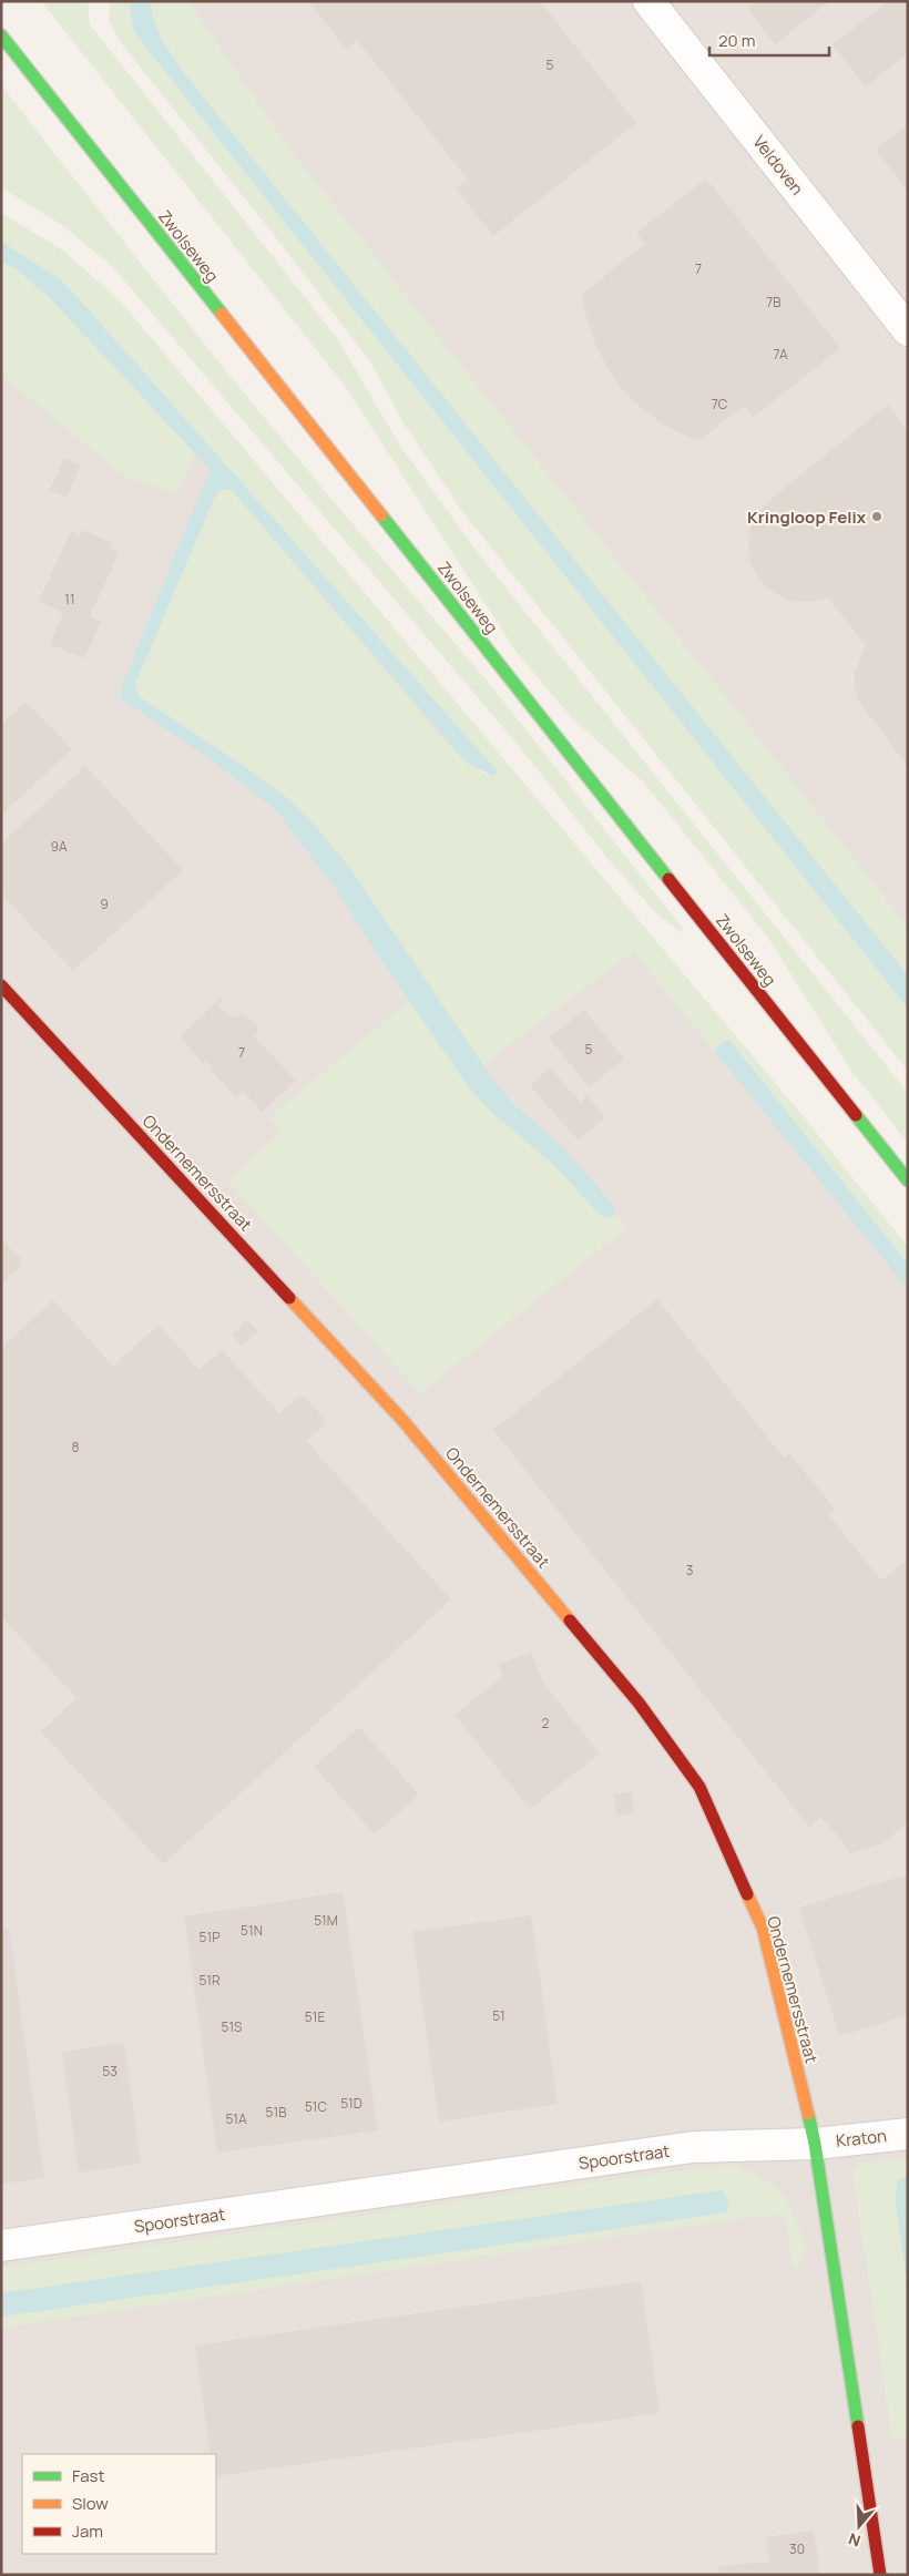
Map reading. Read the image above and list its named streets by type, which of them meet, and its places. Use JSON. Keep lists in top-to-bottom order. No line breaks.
{"streets":{"street":["Veldoven","Zwolseweg","Ondernemersstraat","Kraton","Spoorstraat"]},"crossings":[["Ondernemersstraat","Kraton"],["Ondernemersstraat","Spoorstraat"],["Kraton","Spoorstraat"]],"places":["Kringloop Felix"],"house_numbers":["5","7","7B","7A","7C","11","9A","9","5","7","8","3","2","51M","51N","51P","51R","51","51E","51S","53","51D","51C","51B","51A","30"],"legend":["Fast","Slow","Jam"],"scale_bar":"20 m","north":"bottom"}
